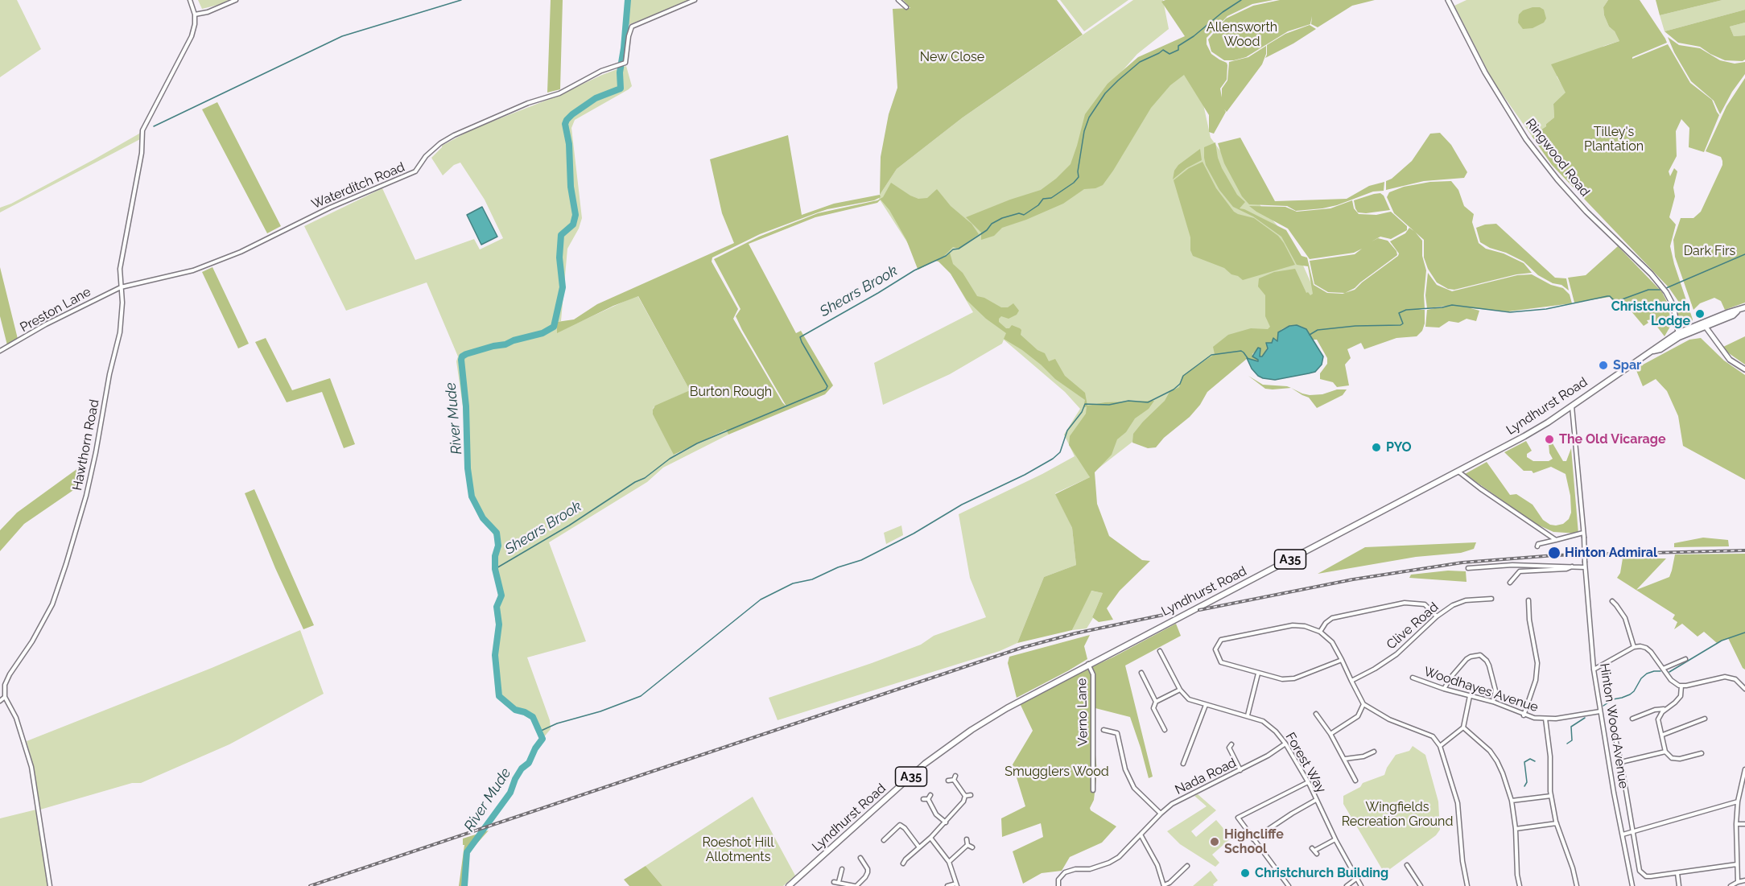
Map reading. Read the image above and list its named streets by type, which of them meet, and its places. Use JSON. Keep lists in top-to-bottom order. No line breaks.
{"streets":{"main road":["Lyndhurst Road","A35"],"street":["Ringwood Road","Waterditch Road","Preston Lane","Hawthorn Road","Clive Road","Woodhayes Avenue","Verno Lane","Hinton Wood Avenue","Forest Way","Nada Road"]},"crossings":[["Ringwood Road","Lyndhurst Road"],["Waterditch Road","Preston Lane"],["Waterditch Road","Hawthorn Road"],["Preston Lane","Hawthorn Road"],["Lyndhurst Road","Verno Lane"],["Lyndhurst Road","Hinton Wood Avenue"],["Woodhayes Avenue","Hinton Wood Avenue"],["Forest Way","Nada Road"]],"water":["Shears Brook","River Mude"],"parks":["Allensworth Wood","New Close","Tilley's Plantation","Dark Firs","Burton Rough","Smugglers Wood","Wingfields Recreation Ground","Roeshot Hill Allotments"],"places":["Christchurch Lodge","Spar","The Old Vicarage","PYO","Hinton Admiral","Highcliffe School","Christchurch Building"]}
